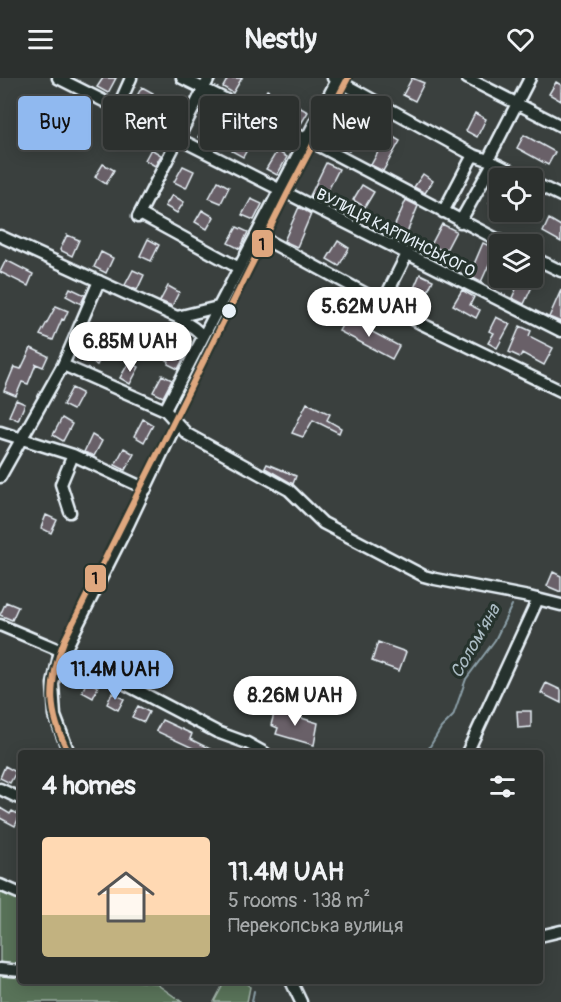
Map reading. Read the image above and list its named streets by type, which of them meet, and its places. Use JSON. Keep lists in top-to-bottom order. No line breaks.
{"streets":{"street":["ВУЛИЦЯ КАРПИНСЬКОГО"]},"water":["Солом'яна"],"lines":["transit line 1"],"page":{"header":"Nestly","chip":["Buy","Rent","Filters","New"],"price":["5.62M UAH","6.85M UAH","11.4M UAH","8.26M UAH"],"heading":"4 homes","list":[{"name":"11.4M UAH","note":"5 rooms · 138 m² · Перекопська вулиця"}]}}
